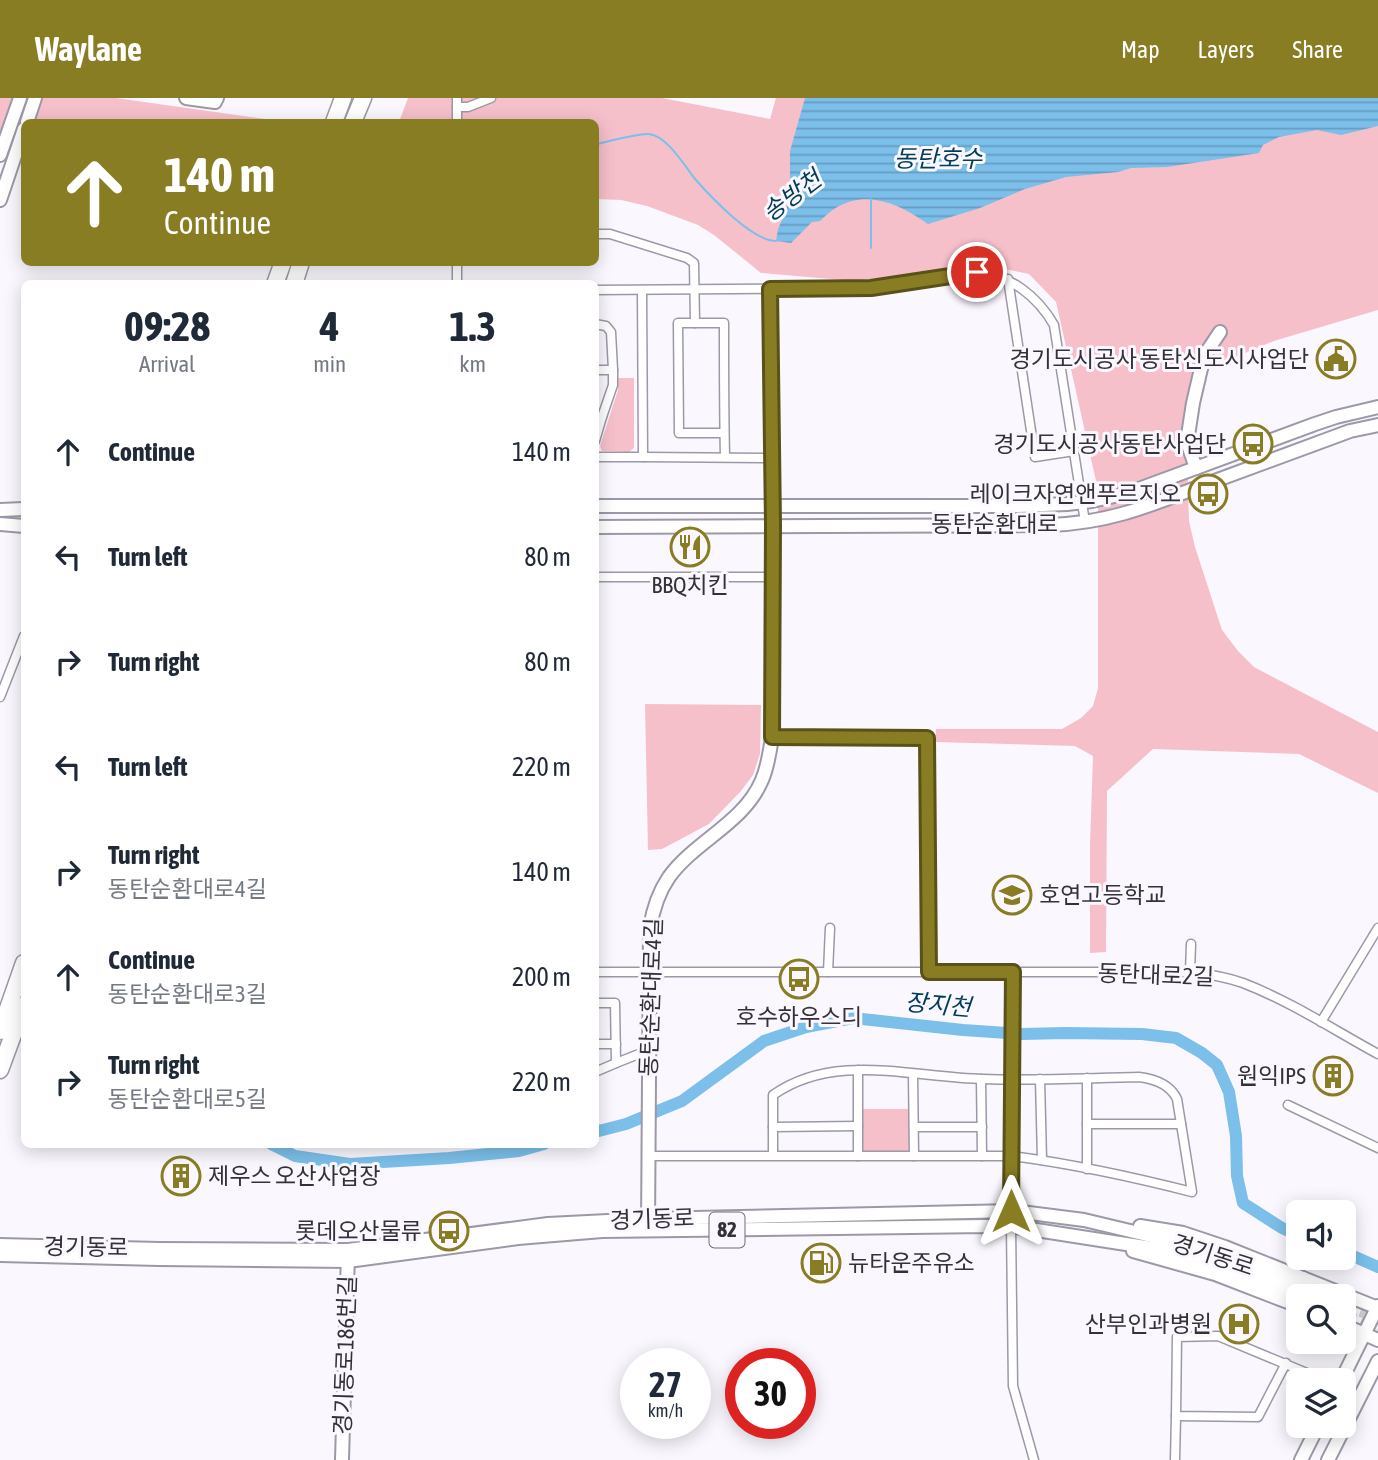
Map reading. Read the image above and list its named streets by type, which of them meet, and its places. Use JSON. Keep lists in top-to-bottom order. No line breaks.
{"streets":{"main road":["동탄순환대로","동탄순환대로4길","경기동로","82","경기동로186번길"],"street":["동탄대로2길"]},"crossings":[["동탄순환대로","동탄순환대로4길"],["동탄대로2길","동탄순환대로4길"],["동탄순환대로4길","경기동로"],["경기동로","경기동로186번길"]],"water":["동탄호수","송방천","장지천"],"places":{"public building":["경기도시공사 동탄신도시사업단"],"bus stop":["경기도시공사동탄사업단","레이크자연앤푸르지오","호수하우스디","롯데오산물류"],"restaurant":["BBQ치킨"],"school or university":["호연고등학교"],"building":["원익IPS","제우스 오산사업장"],"fuel station":["뉴타운주유소"],"hospital":["산부인과병원"]},"page":{"header":"Waylane","nav":["Map","Layers","Share"],"turn":["140 m","Continue"],"eta":["09:28","Arrival","4","min","1.3","km"],"list":[{"name":"Continue","value":"140 m"},{"name":"Turn left","value":"80 m"},{"name":"Turn right","value":"80 m"},{"name":"Turn left","value":"220 m"},{"name":"Turn right","note":"동탄순환대로4길","value":"140 m"},{"name":"Continue","note":"동탄순환대로3길","value":"200 m"},{"name":"Turn right","note":"동탄순환대로5길","value":"220 m"}],"speed":"27 km/h","limit":"30"}}
